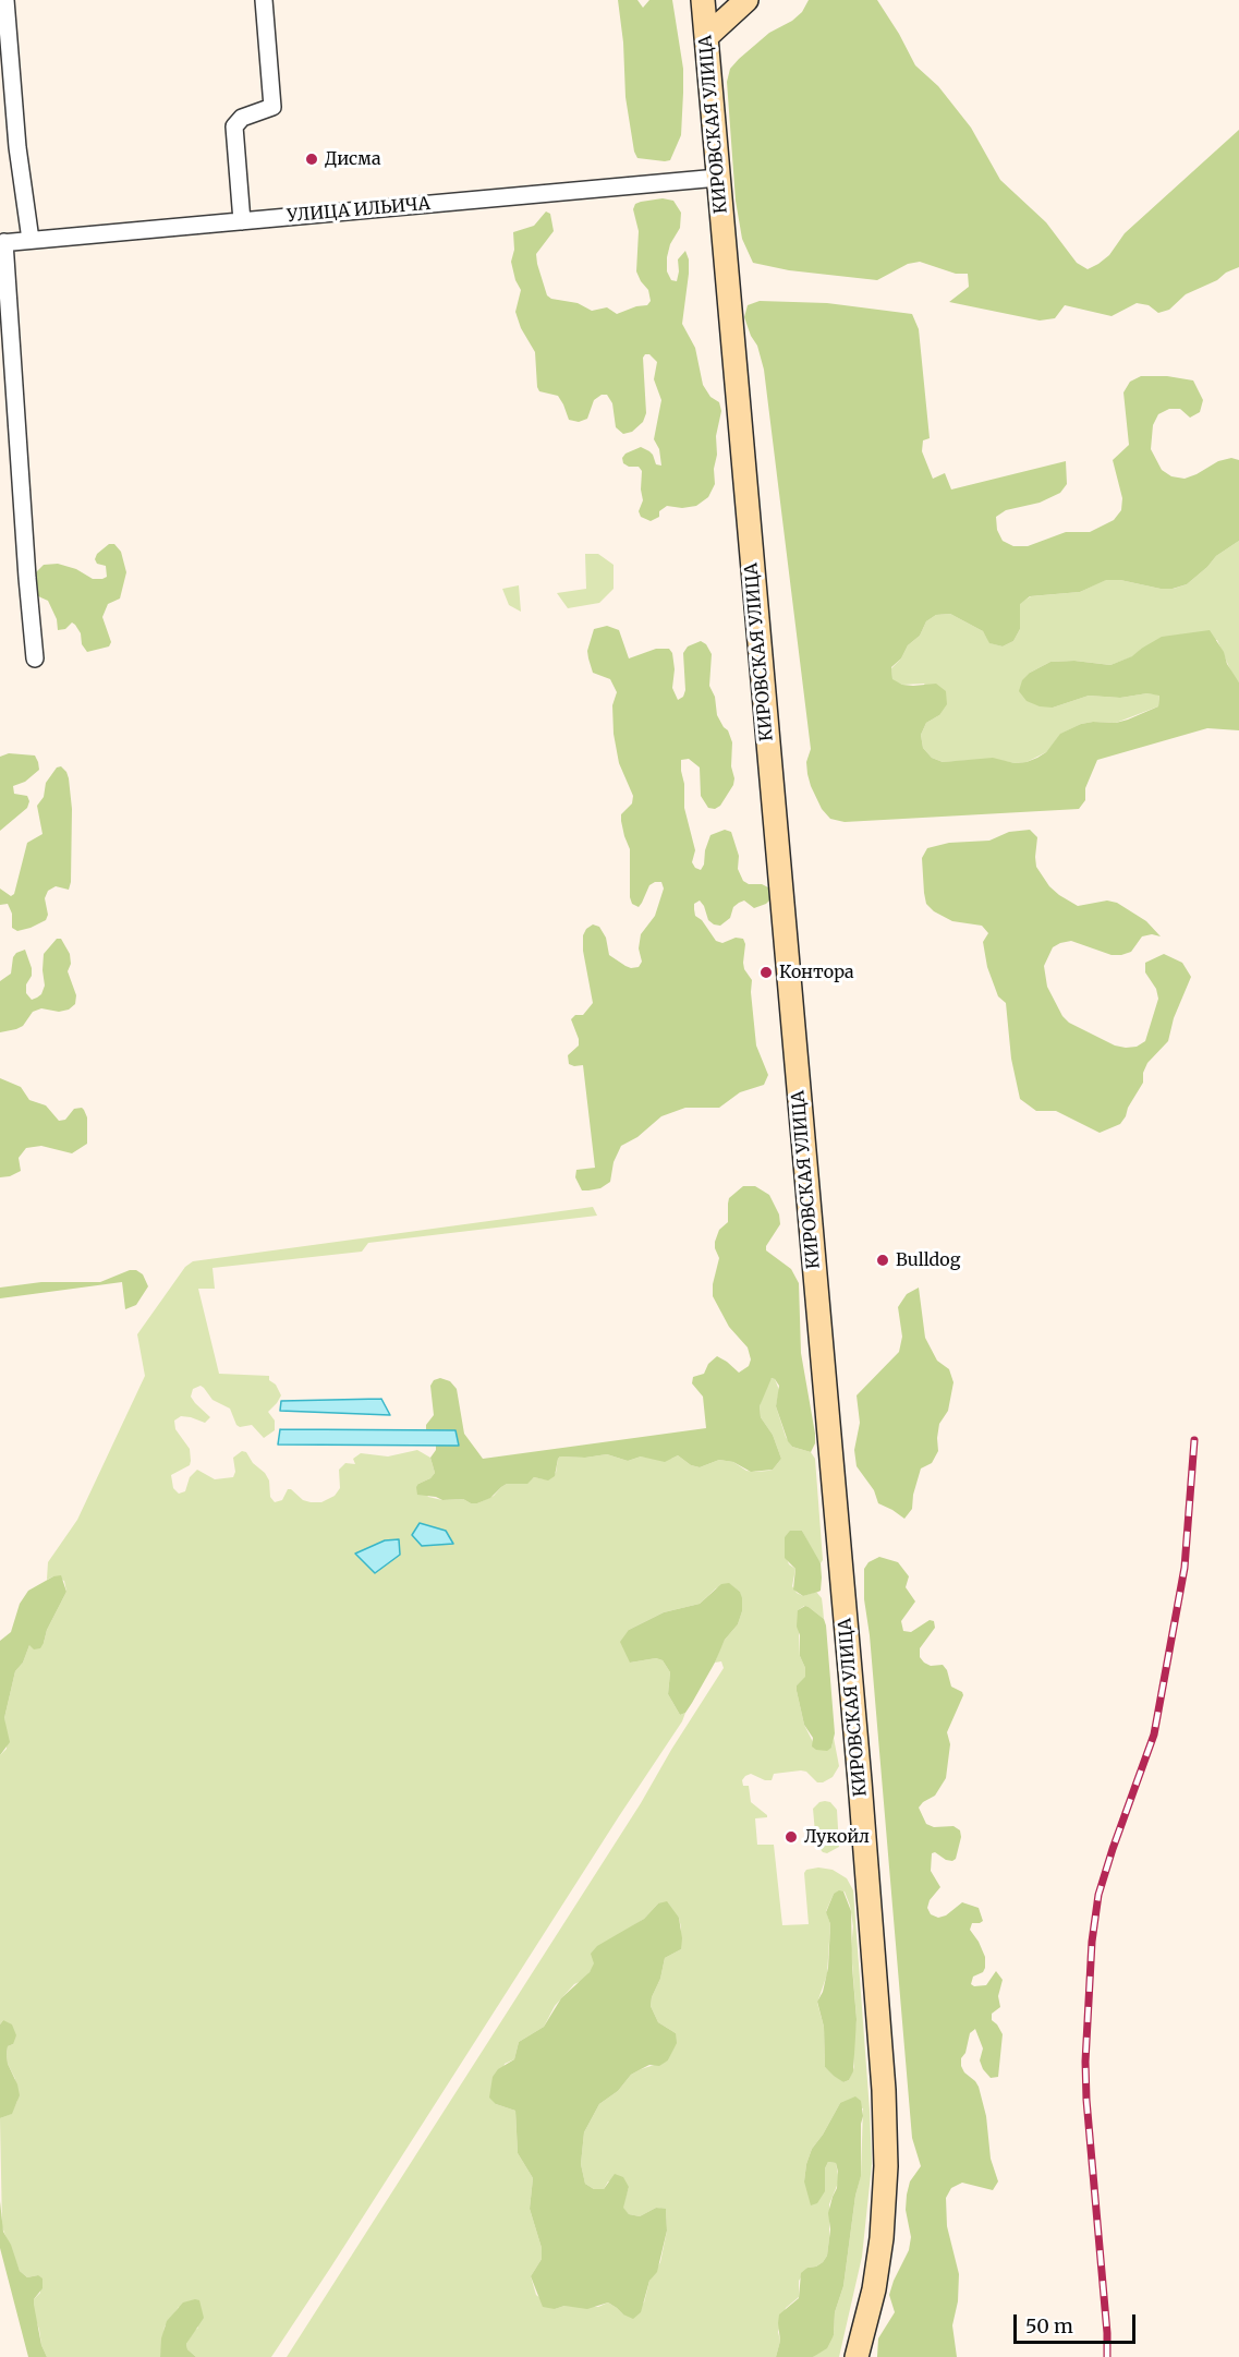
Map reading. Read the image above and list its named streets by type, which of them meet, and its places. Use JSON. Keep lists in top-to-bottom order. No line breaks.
{"streets":{"main road":["КИРОВСКАЯ УЛИЦА"],"street":["УЛИЦА ИЛЬИЧА"]},"crossings":[["КИРОВСКАЯ УЛИЦА","УЛИЦА ИЛЬИЧА"]],"places":["Дисма","Контора","Bulldog","Лукойл"],"scale_bar":"50 m"}
